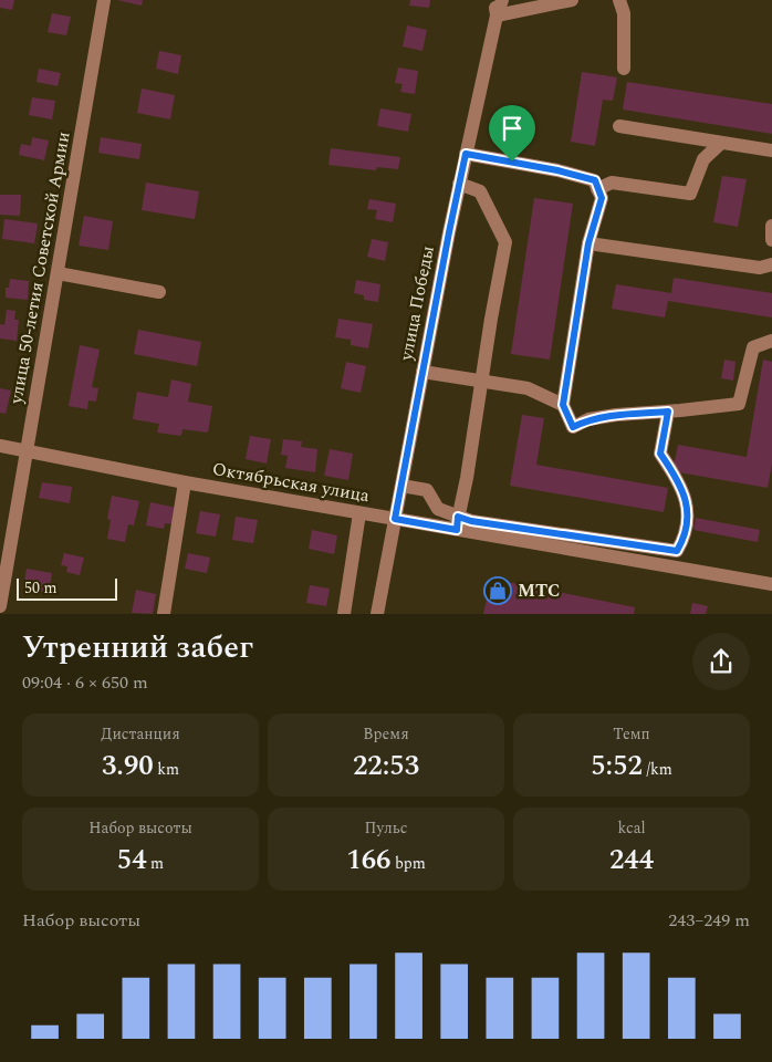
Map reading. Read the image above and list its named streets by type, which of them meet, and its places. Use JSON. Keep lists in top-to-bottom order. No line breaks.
{"streets":{"street":["улица 50-летия Советской Армии","улица Победы","Октябрьская улица"]},"crossings":[["улица 50-летия Советской Армии","Октябрьская улица"],["улица Победы","Октябрьская улица"]],"places":{"shop":["МТС"]},"scale_bar":"50 m","page":{"scale":"50 m","heading":["Утренний забег","09:04 · 6 × 650 m"],"stats":[["Дистанция","3.90 km"],["Время","22:53"],["Темп","5:52 /km"],["Набор высоты","54 m"],["Пульс","166 bpm"],["kcal","244"]],"chart":["Набор высоты","243–249 m"]}}
